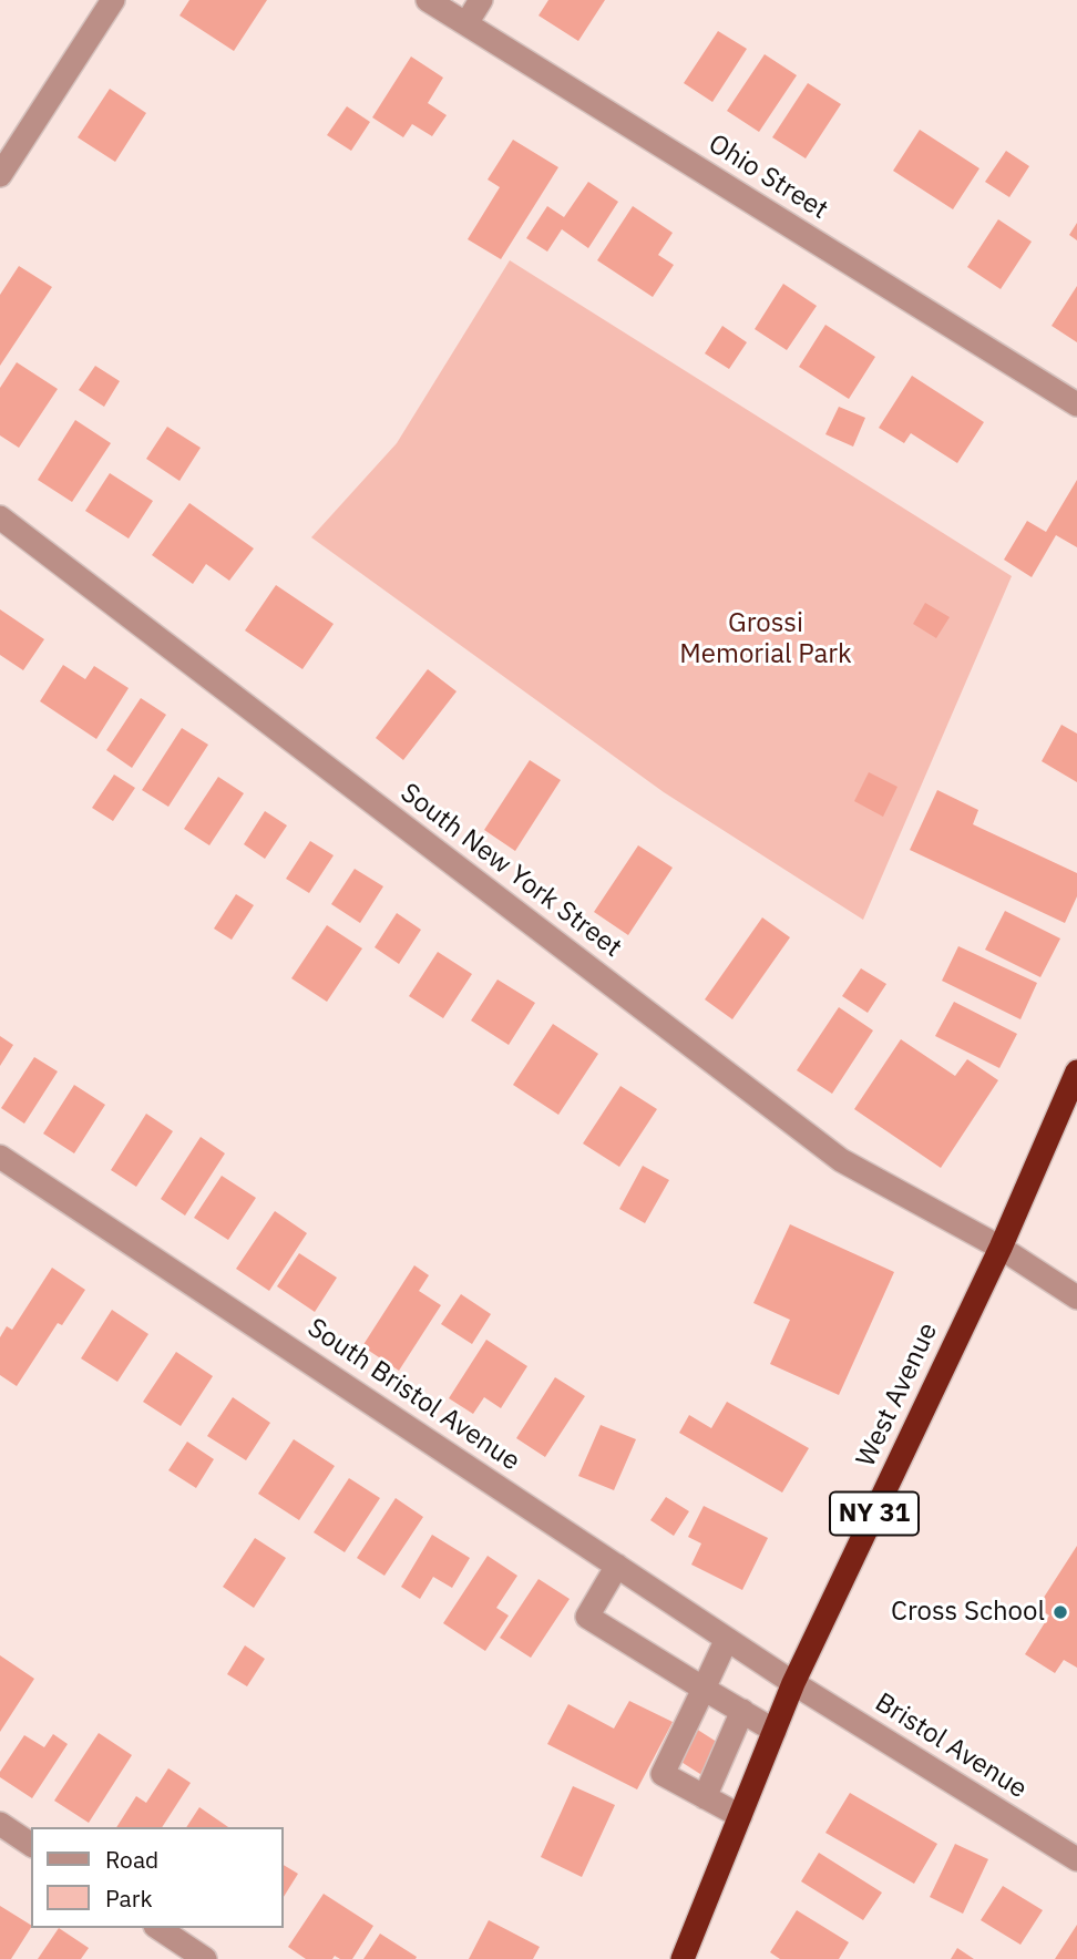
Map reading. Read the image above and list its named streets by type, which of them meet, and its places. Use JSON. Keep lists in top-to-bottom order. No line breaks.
{"streets":{"highway":["West Avenue","NY 31"],"street":["Ohio Street","South New York Street","South Bristol Avenue","Bristol Avenue"]},"crossings":[["South New York Street","West Avenue"],["South Bristol Avenue","West Avenue"],["South Bristol Avenue","Bristol Avenue"],["West Avenue","Bristol Avenue"]],"parks":["Grossi Memorial Park"],"places":["Cross School"],"legend":["Road","Park"]}
